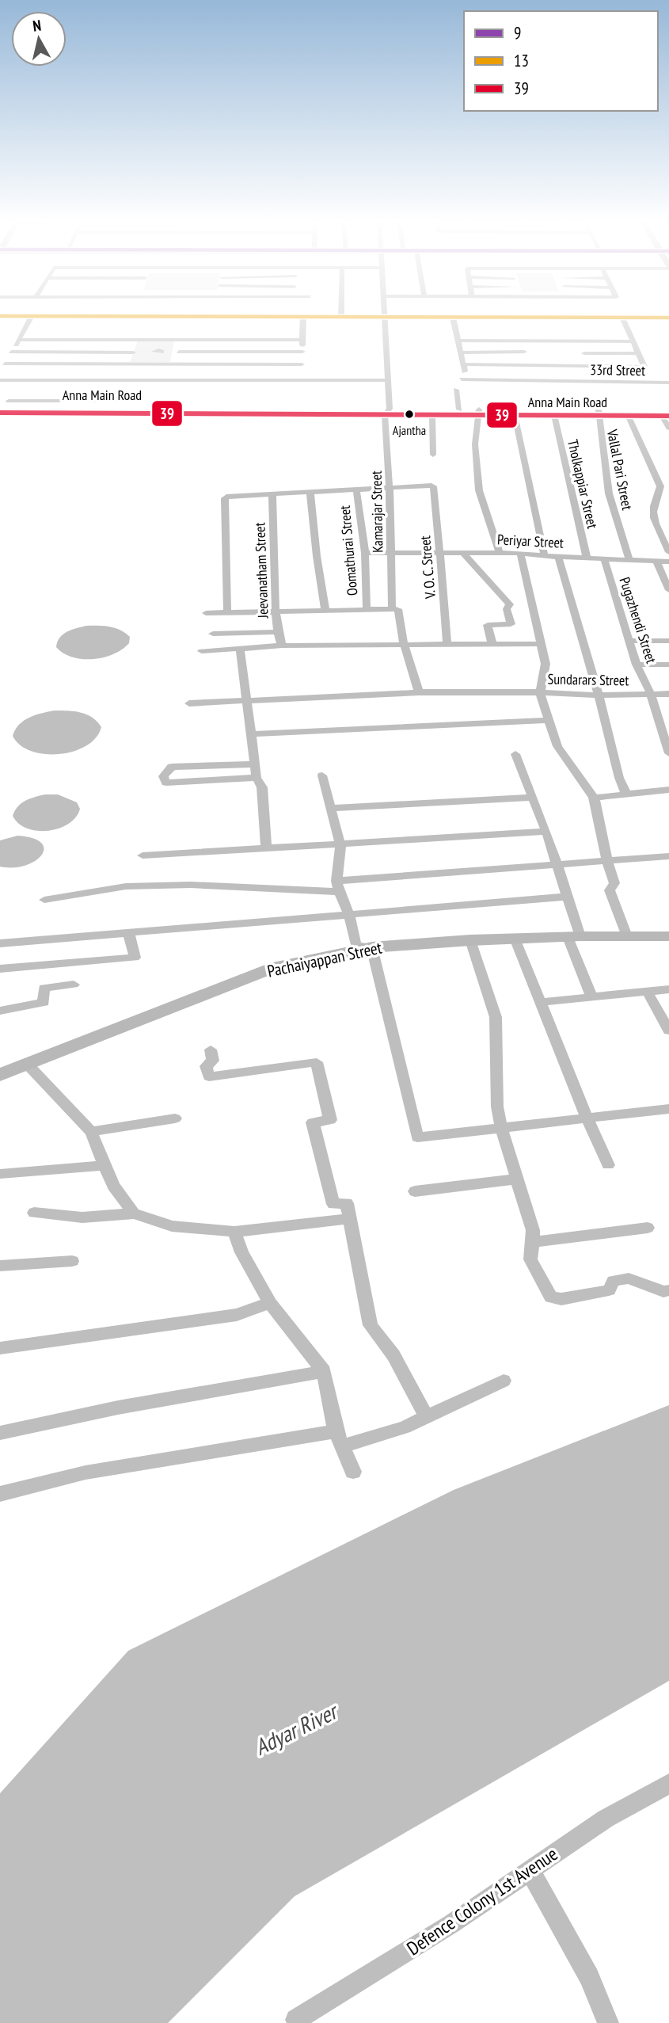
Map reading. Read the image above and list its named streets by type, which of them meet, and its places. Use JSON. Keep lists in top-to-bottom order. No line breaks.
{"streets":{"main road":["Anna Main Road","Pachaiyappan Street"],"street":["33rd Street","Vallal Pari Street","Tholkappiar Street","Kamarajar Street","Periyar Street","Oomathurai Street","V. O. C. Street","Jeevanatham Street","Pugazhendi Street","Sundarars Street","Defence Colony 1st Avenue"]},"crossings":[["Anna Main Road","Vallal Pari Street"],["Anna Main Road","Tholkappiar Street"],["Anna Main Road","Kamarajar Street"],["Vallal Pari Street","Periyar Street"],["Tholkappiar Street","Periyar Street"],["Kamarajar Street","Periyar Street"],["Kamarajar Street","V. O. C. Street"],["Periyar Street","Oomathurai Street"],["Periyar Street","V. O. C. Street"],["Periyar Street","Pugazhendi Street"],["Pugazhendi Street","Sundarars Street"]],"water":["Adyar River"],"places":["Ajantha"],"lines":["transit line 13","transit line 39"],"legend":["9","13","39"],"north":"top"}
